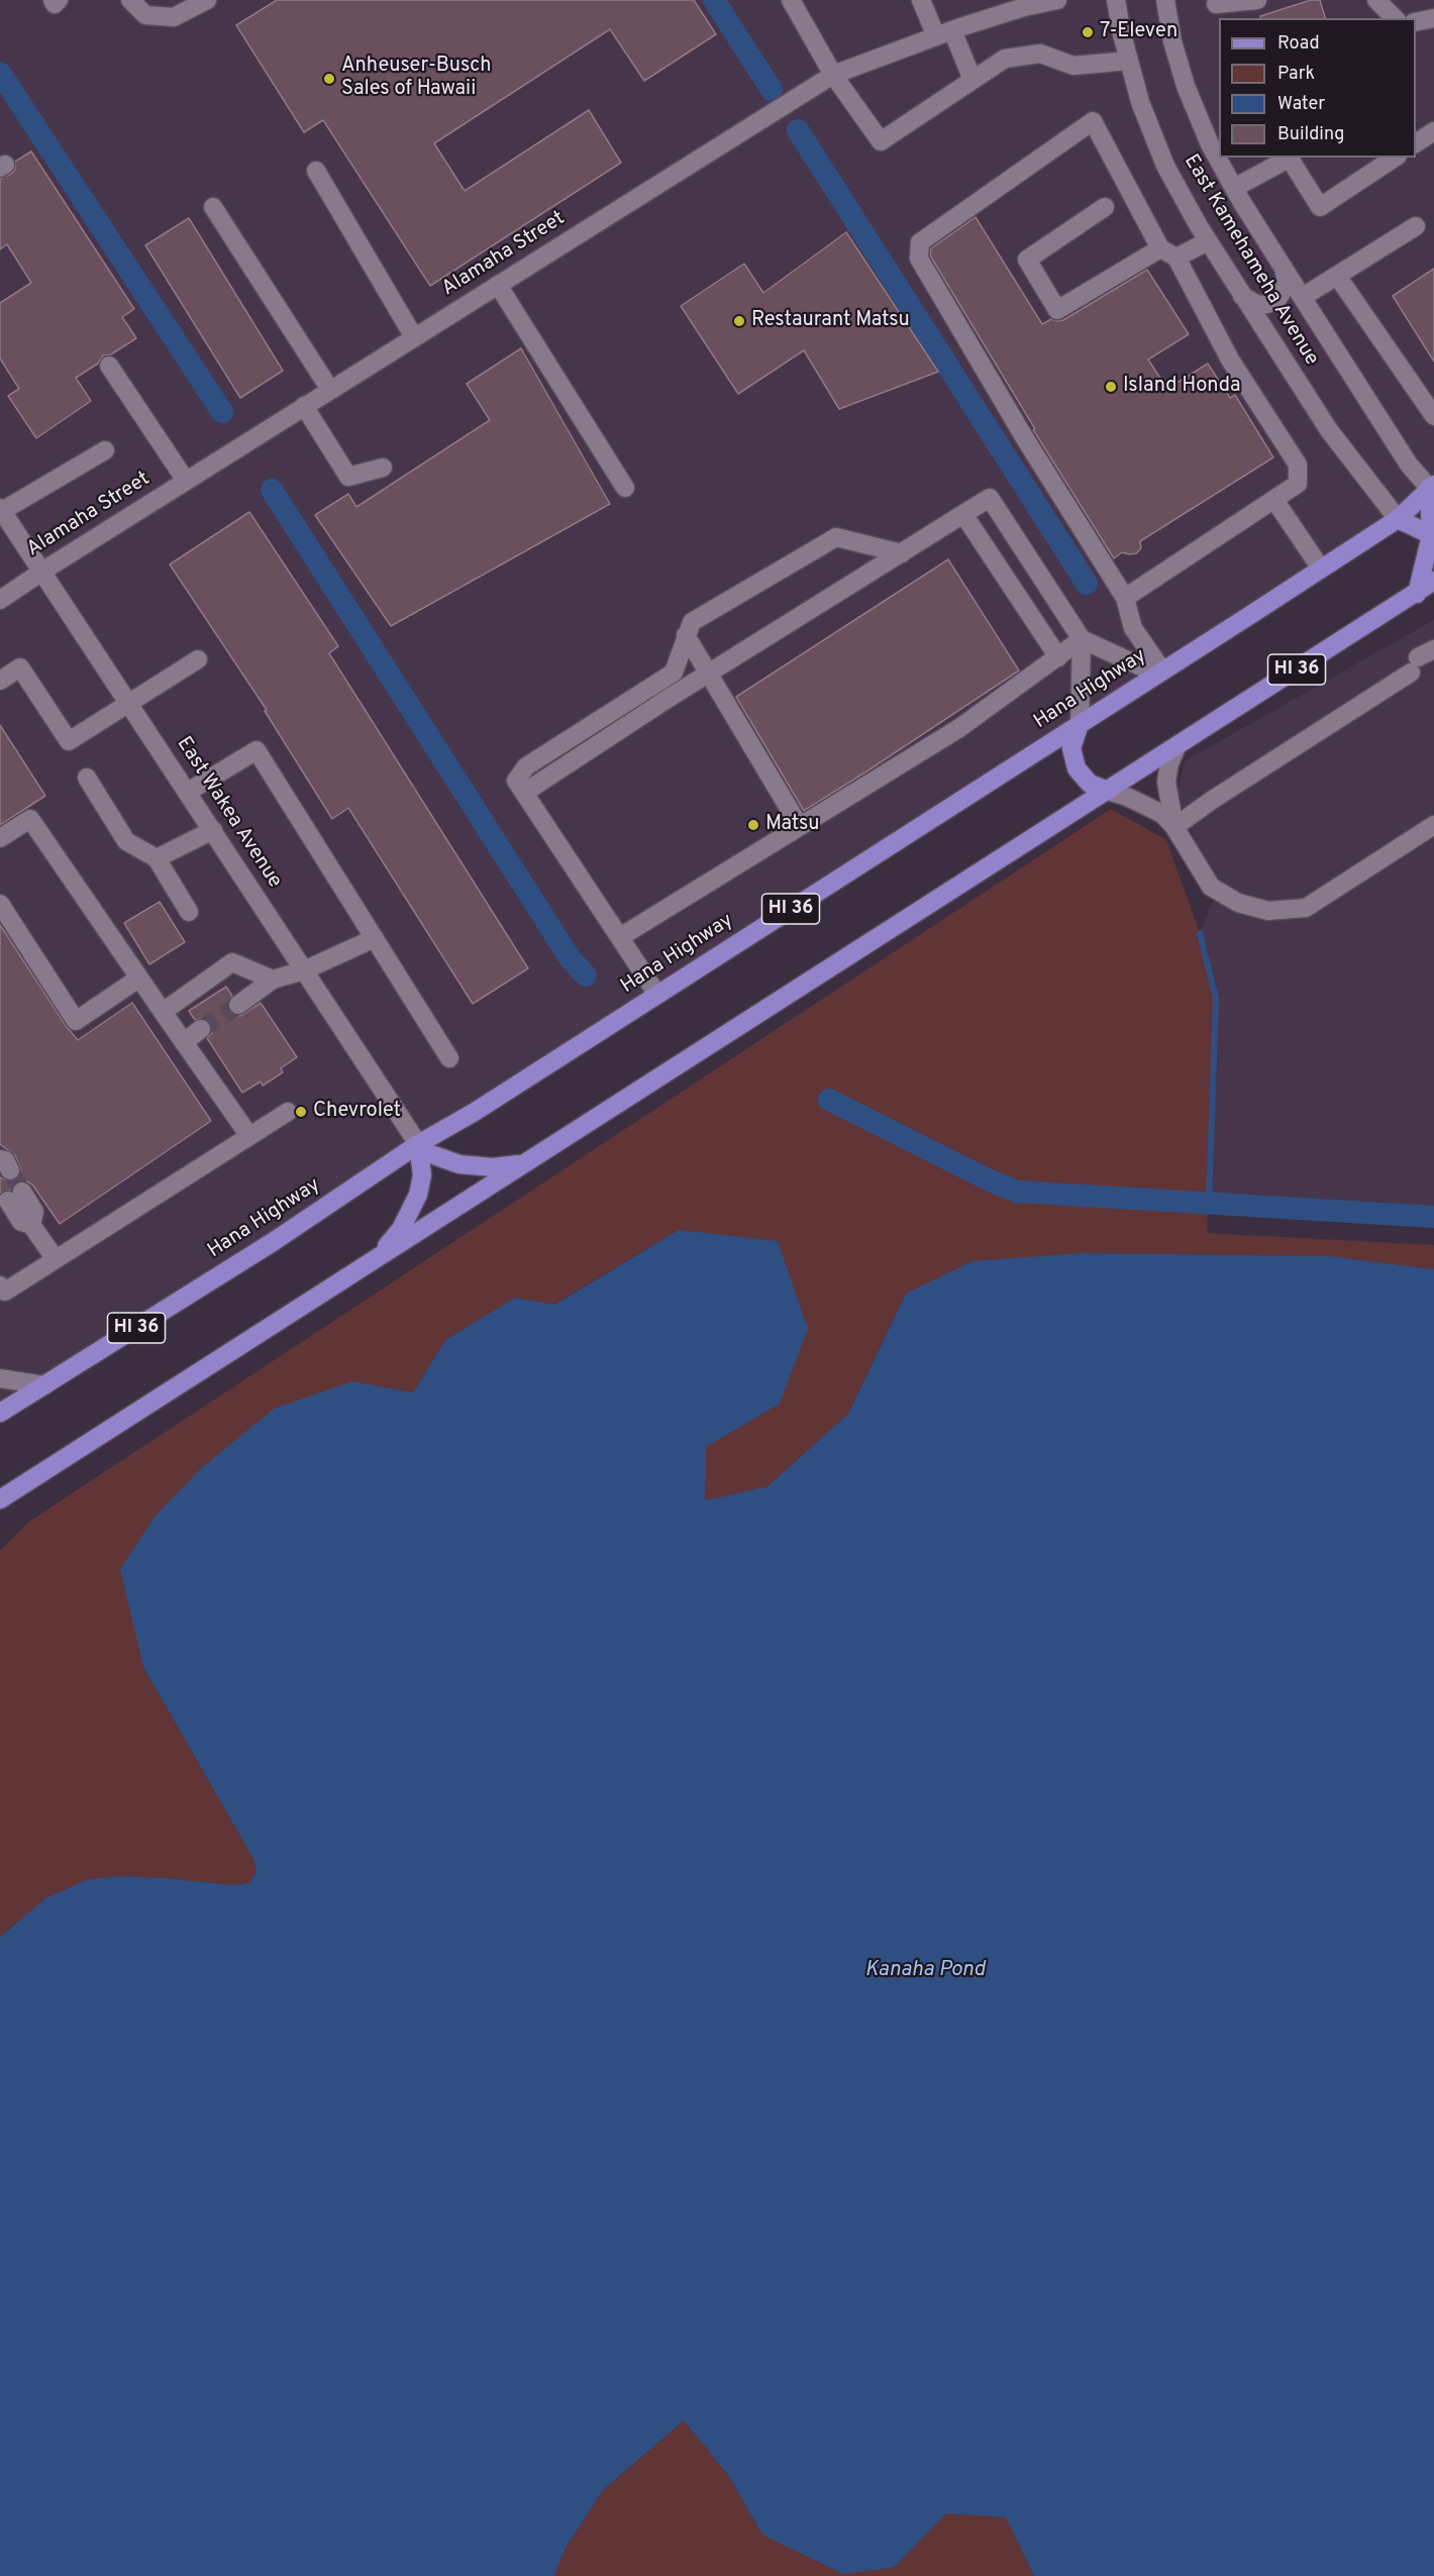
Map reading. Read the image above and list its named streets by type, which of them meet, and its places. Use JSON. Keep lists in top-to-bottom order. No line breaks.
{"streets":{"main road":["HI 36","Hana Highway"],"street":["Alamaha Street","East Kamehameha Avenue","East Wakea Avenue"]},"crossings":[["Alamaha Street","East Wakea Avenue"],["East Kamehameha Avenue","Hana Highway"],["HI 36","Hana Highway"],["HI 36","East Wakea Avenue"],["Hana Highway","East Wakea Avenue"]],"water":["Kanaha Pond"],"places":["7-Eleven","Anheuser-Busch Sales of Hawaii","Restaurant Matsu","Island Honda","Matsu","Chevrolet"],"legend":["Road","Park","Water","Building"]}
